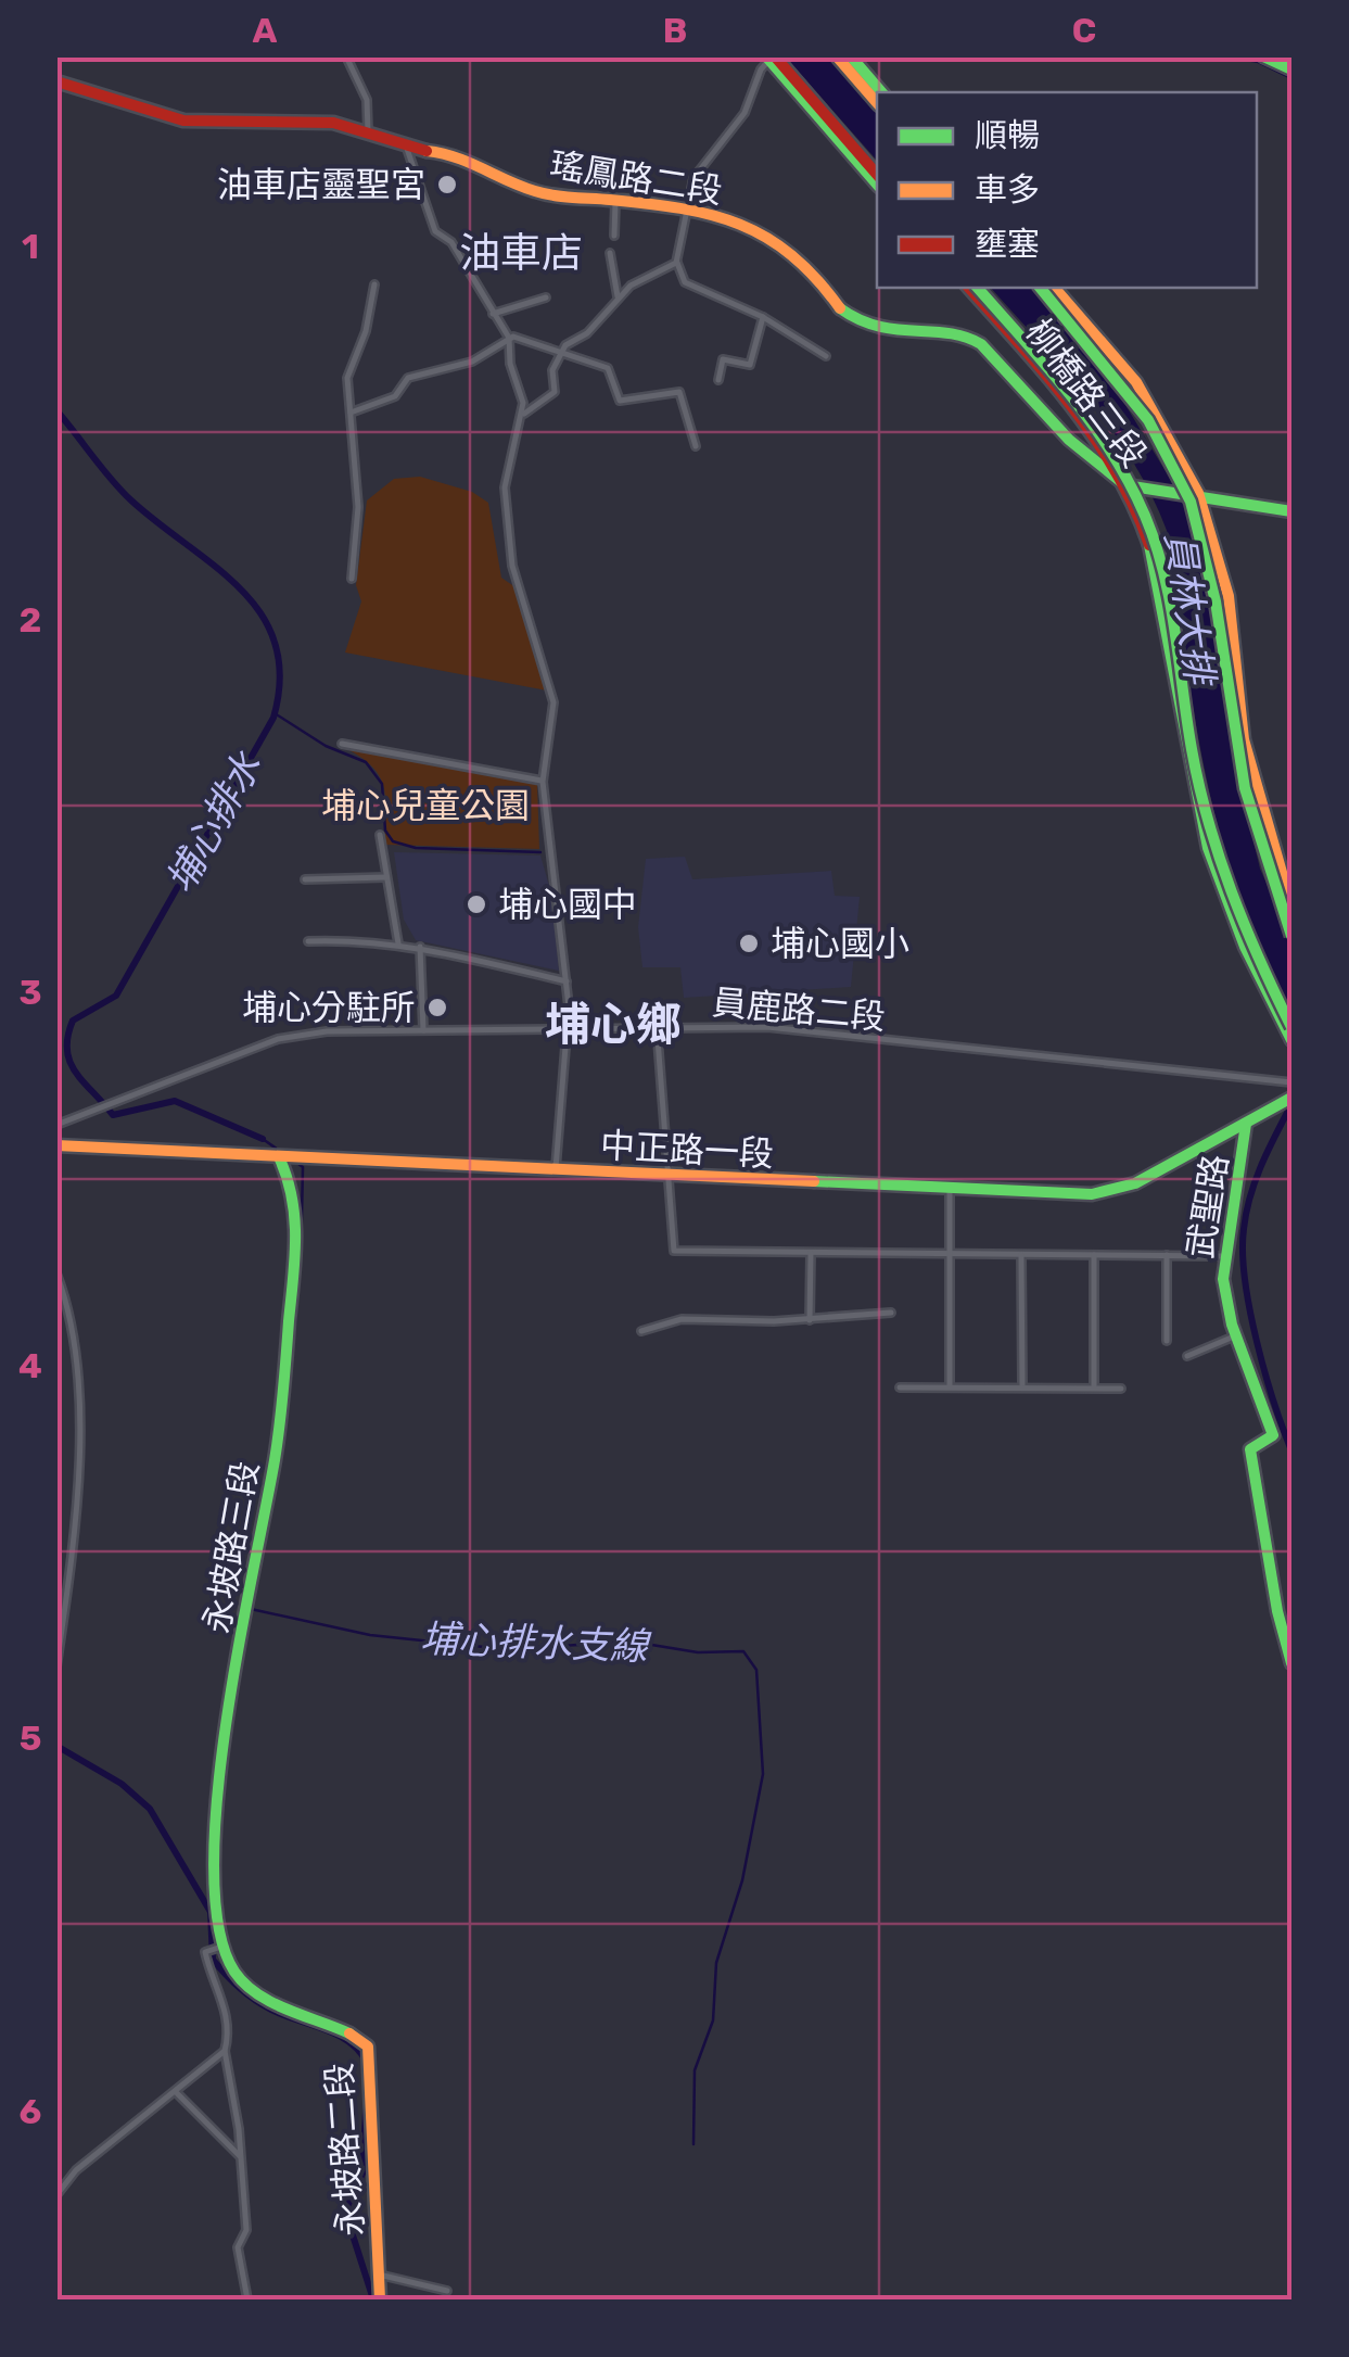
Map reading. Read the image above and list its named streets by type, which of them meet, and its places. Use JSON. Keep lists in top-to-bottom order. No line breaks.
{"streets":{"main road":["瑤鳳路二段","柳橋路三段","中正路一段","武聖路","永坡路三段","永坡路二段"],"street":["員鹿路二段"]},"crossings":[["瑤鳳路二段","柳橋路三段"],["中正路一段","武聖路"],["中正路一段","永坡路三段"],["永坡路三段","永坡路二段"]],"districts":["油車店","埔心鄉"],"water":["員林大排","埔心排水","埔心排水支線"],"parks":["埔心兒童公園"],"places":["油車店靈聖宮","埔心國中","埔心國小","埔心分駐所"],"legend":["順暢","車多","壅塞"],"grid":{"columns":["A","B","C"],"rows":["1","2","3","4","5","6"]}}
